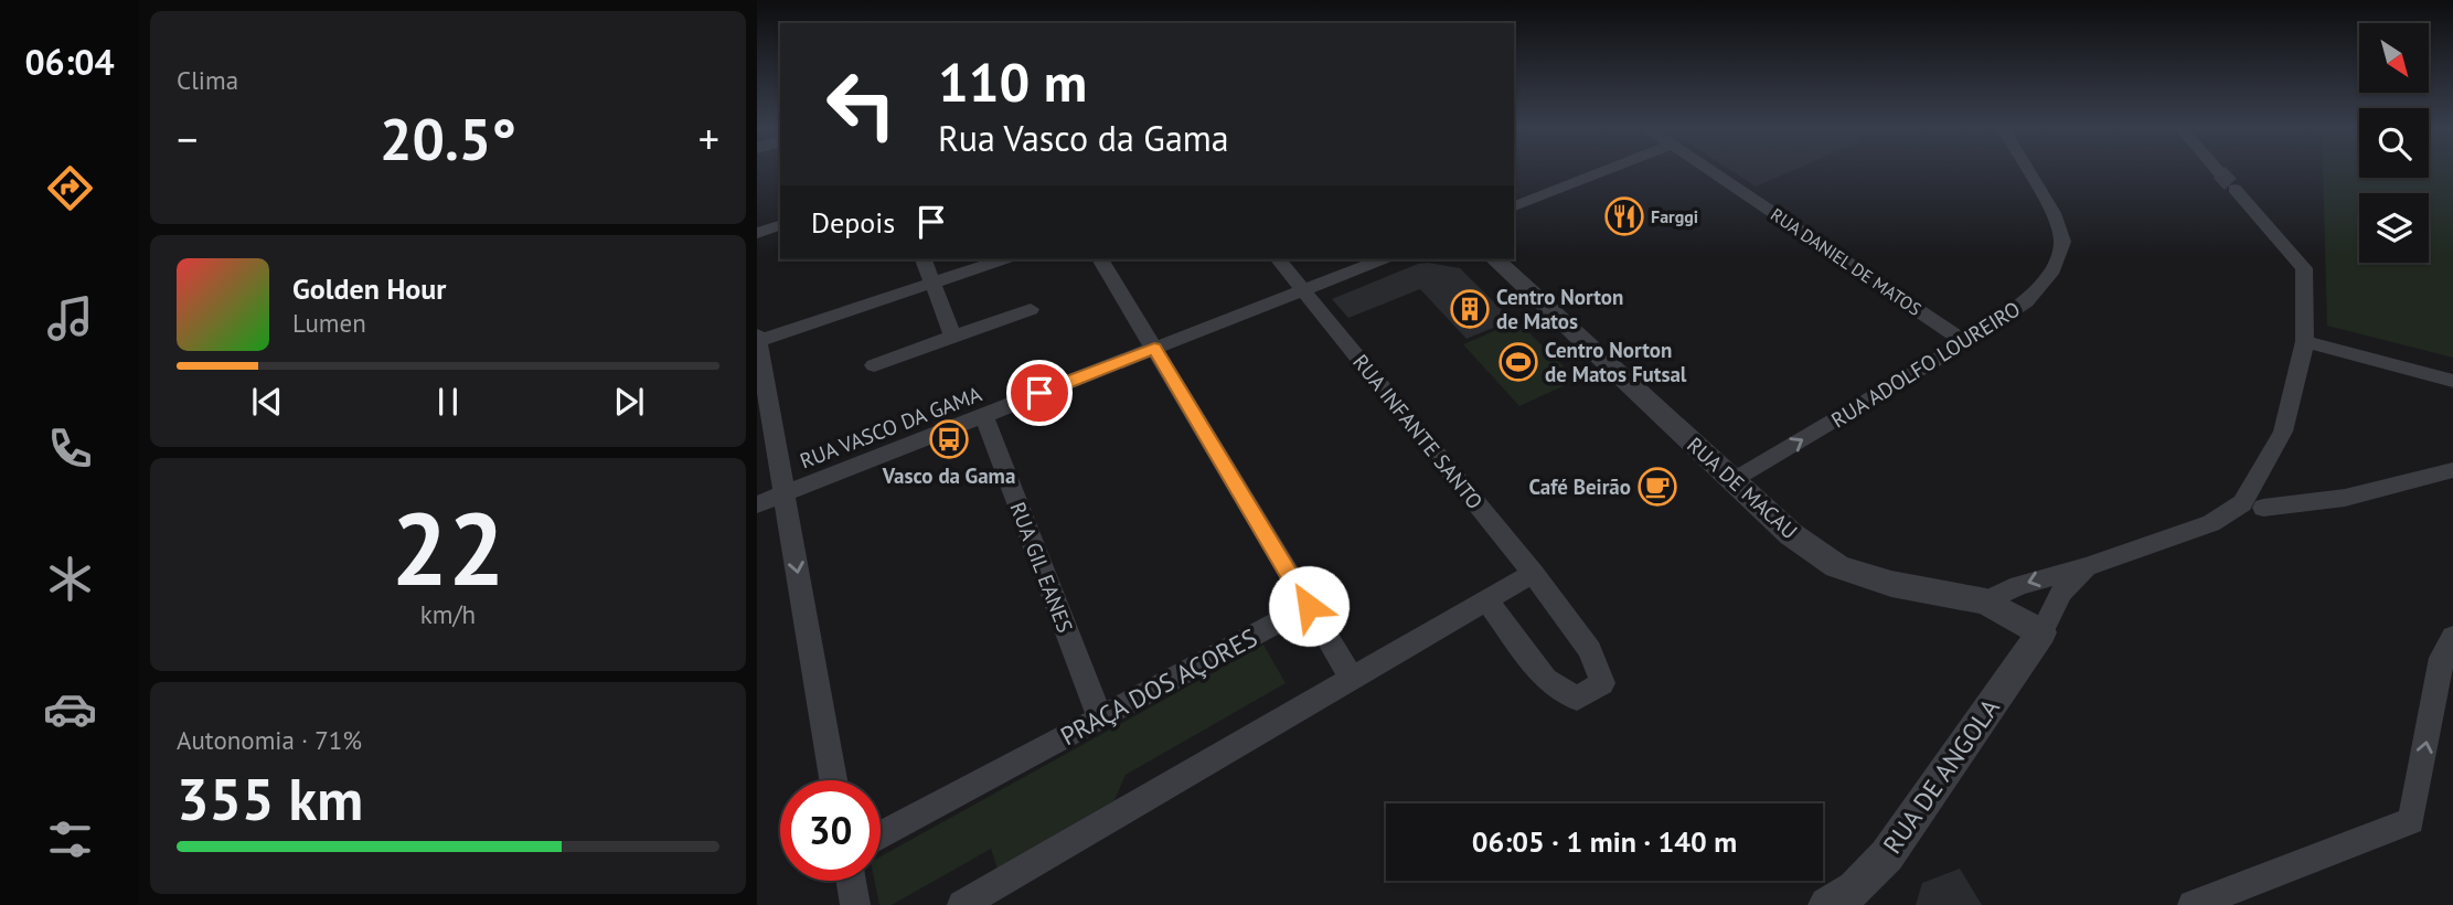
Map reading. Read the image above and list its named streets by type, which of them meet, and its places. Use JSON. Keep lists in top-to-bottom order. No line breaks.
{"streets":{"street":["RUA DANIEL DE MATOS","RUA ADOLFO LOUREIRO","RUA VASCO DA GAMA","RUA INFANTE SANTO","RUA DE MACAU","RUA GIL EANES","PRAÇA DOS AÇORES","RUA DE ANGOLA"]},"crossings":[["RUA DANIEL DE MATOS","RUA ADOLFO LOUREIRO"],["RUA ADOLFO LOUREIRO","RUA DE MACAU"],["RUA VASCO DA GAMA","RUA INFANTE SANTO"],["RUA VASCO DA GAMA","RUA GIL EANES"],["RUA DE MACAU","RUA DE ANGOLA"],["RUA GIL EANES","PRAÇA DOS AÇORES"]],"one_way":["RUA ADOLFO LOUREIRO"],"places":{"restaurant":["Farggi"],"building":["Centro Norton de Matos"],"sports":["Centro Norton de Matos Futsal"],"bus stop":["Vasco da Gama"],"cafe":["Café Beirão"]},"north":"bottom right","page":{"tabs":"06:04","tile":["Clima",["22","km/h"],["Autonomia · 71%","355 km"]],"turn":["110 m","Rua Vasco da Gama"],"heat":["−","20.5°","+"],"then":"Depois","song":["Golden Hour","Lumen"],"limit":"30","trip":"06:05 · 1 min · 140 m"}}
